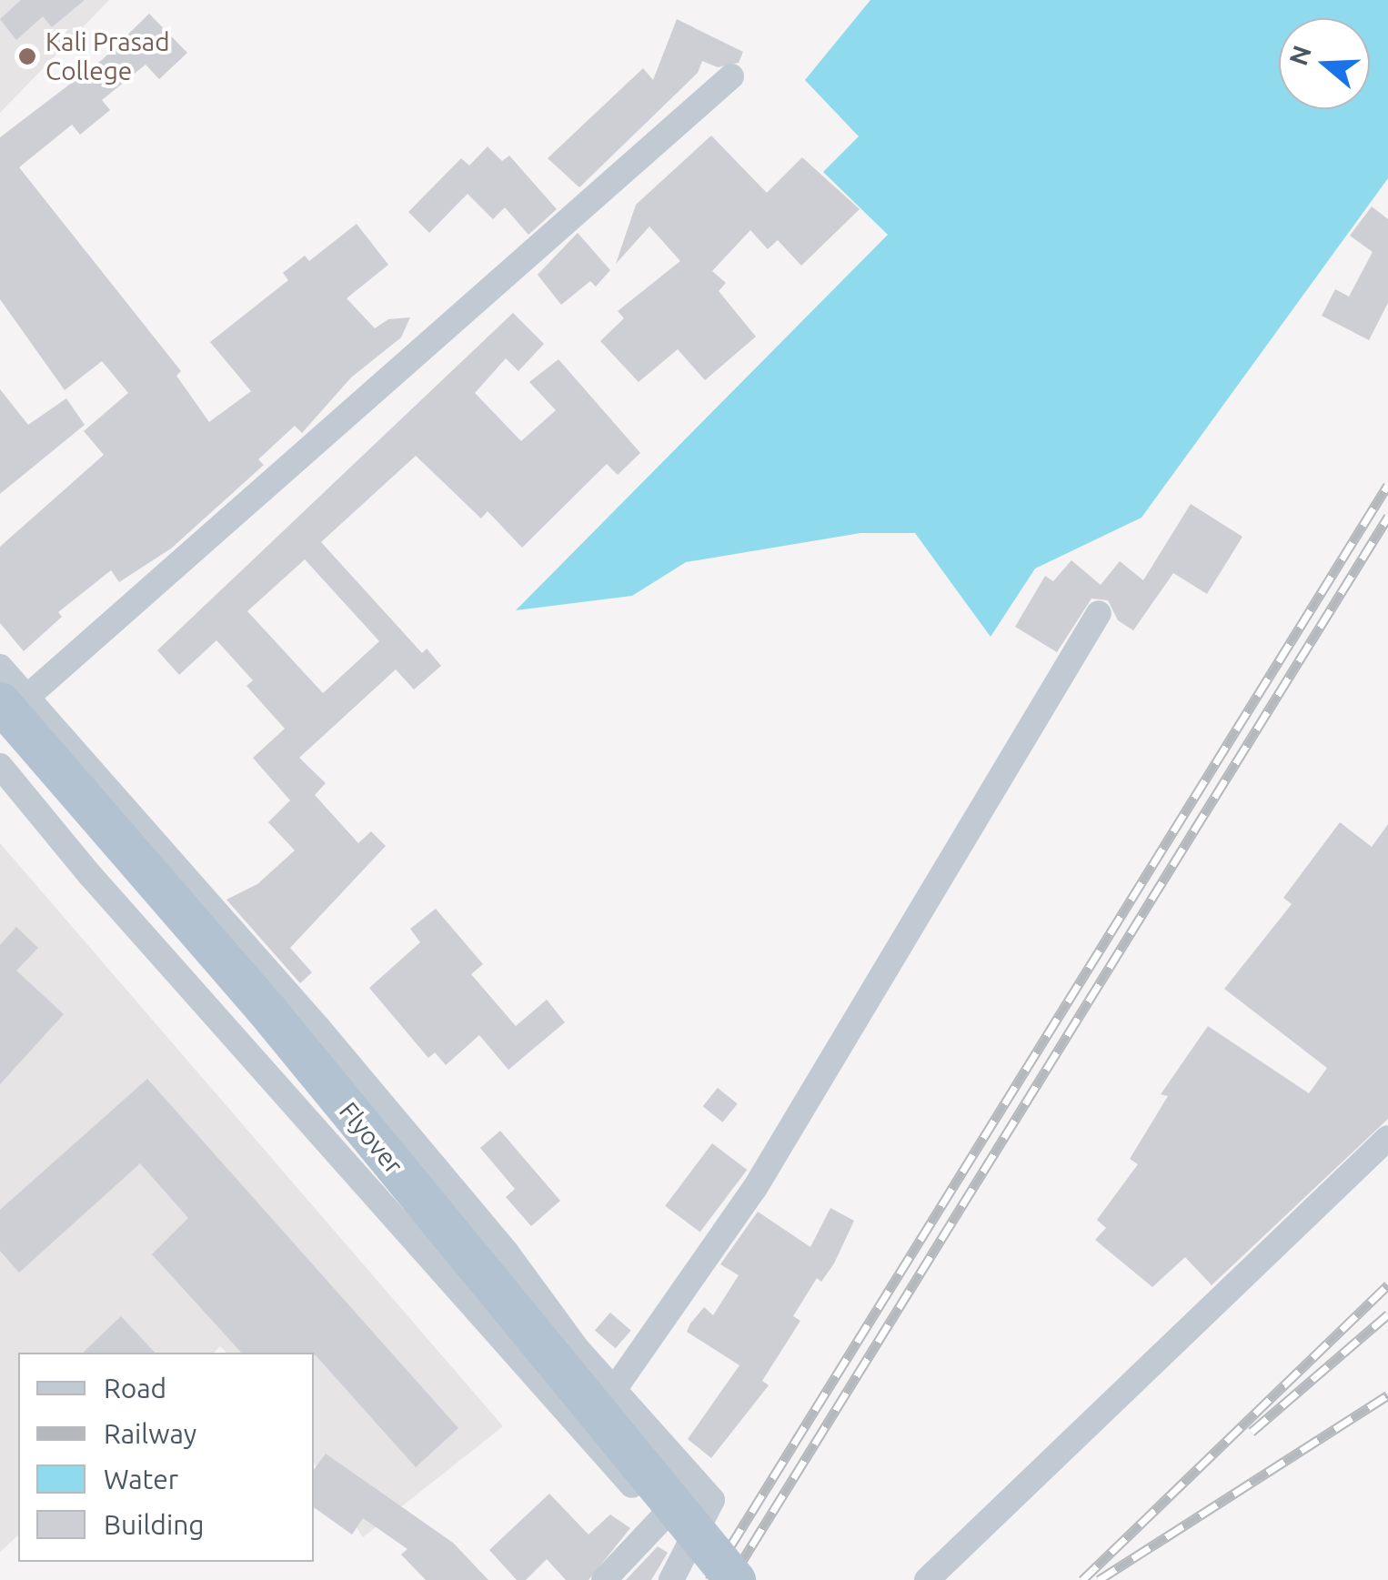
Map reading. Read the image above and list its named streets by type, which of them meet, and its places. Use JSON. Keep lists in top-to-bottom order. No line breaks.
{"streets":{"main road":["Flyover"]},"places":["Kali Prasad College"],"legend":["Road","Railway","Water","Building"],"north":"left"}
